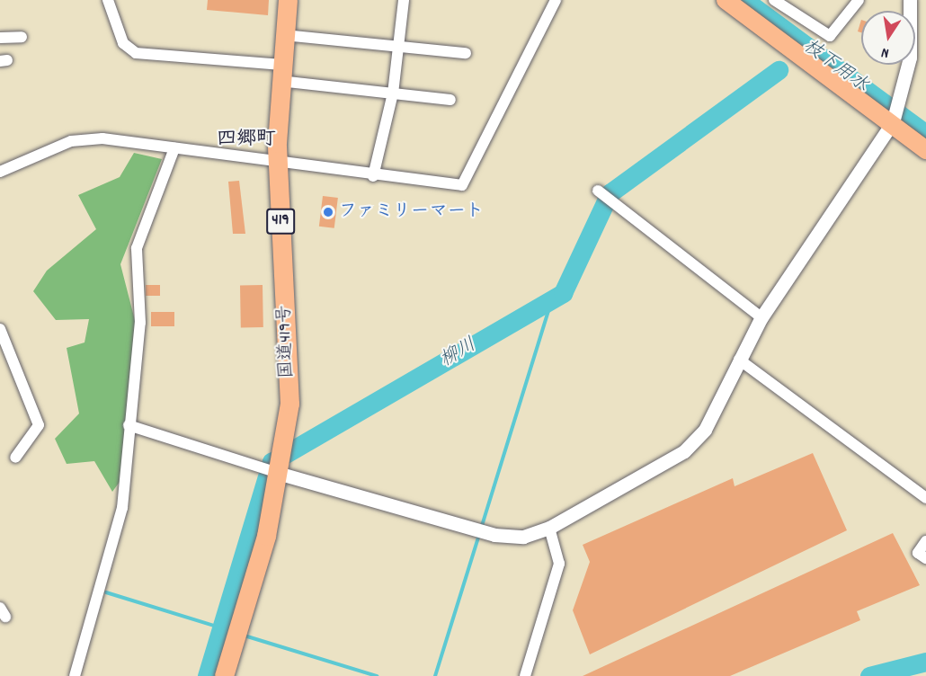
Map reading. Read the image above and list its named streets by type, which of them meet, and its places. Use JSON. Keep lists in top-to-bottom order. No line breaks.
{"streets":{"highway":["419","国道419号"]},"districts":["四郷町"],"water":["枝下用水","柳川"],"places":["ファミリーマート"],"north":"bottom"}
